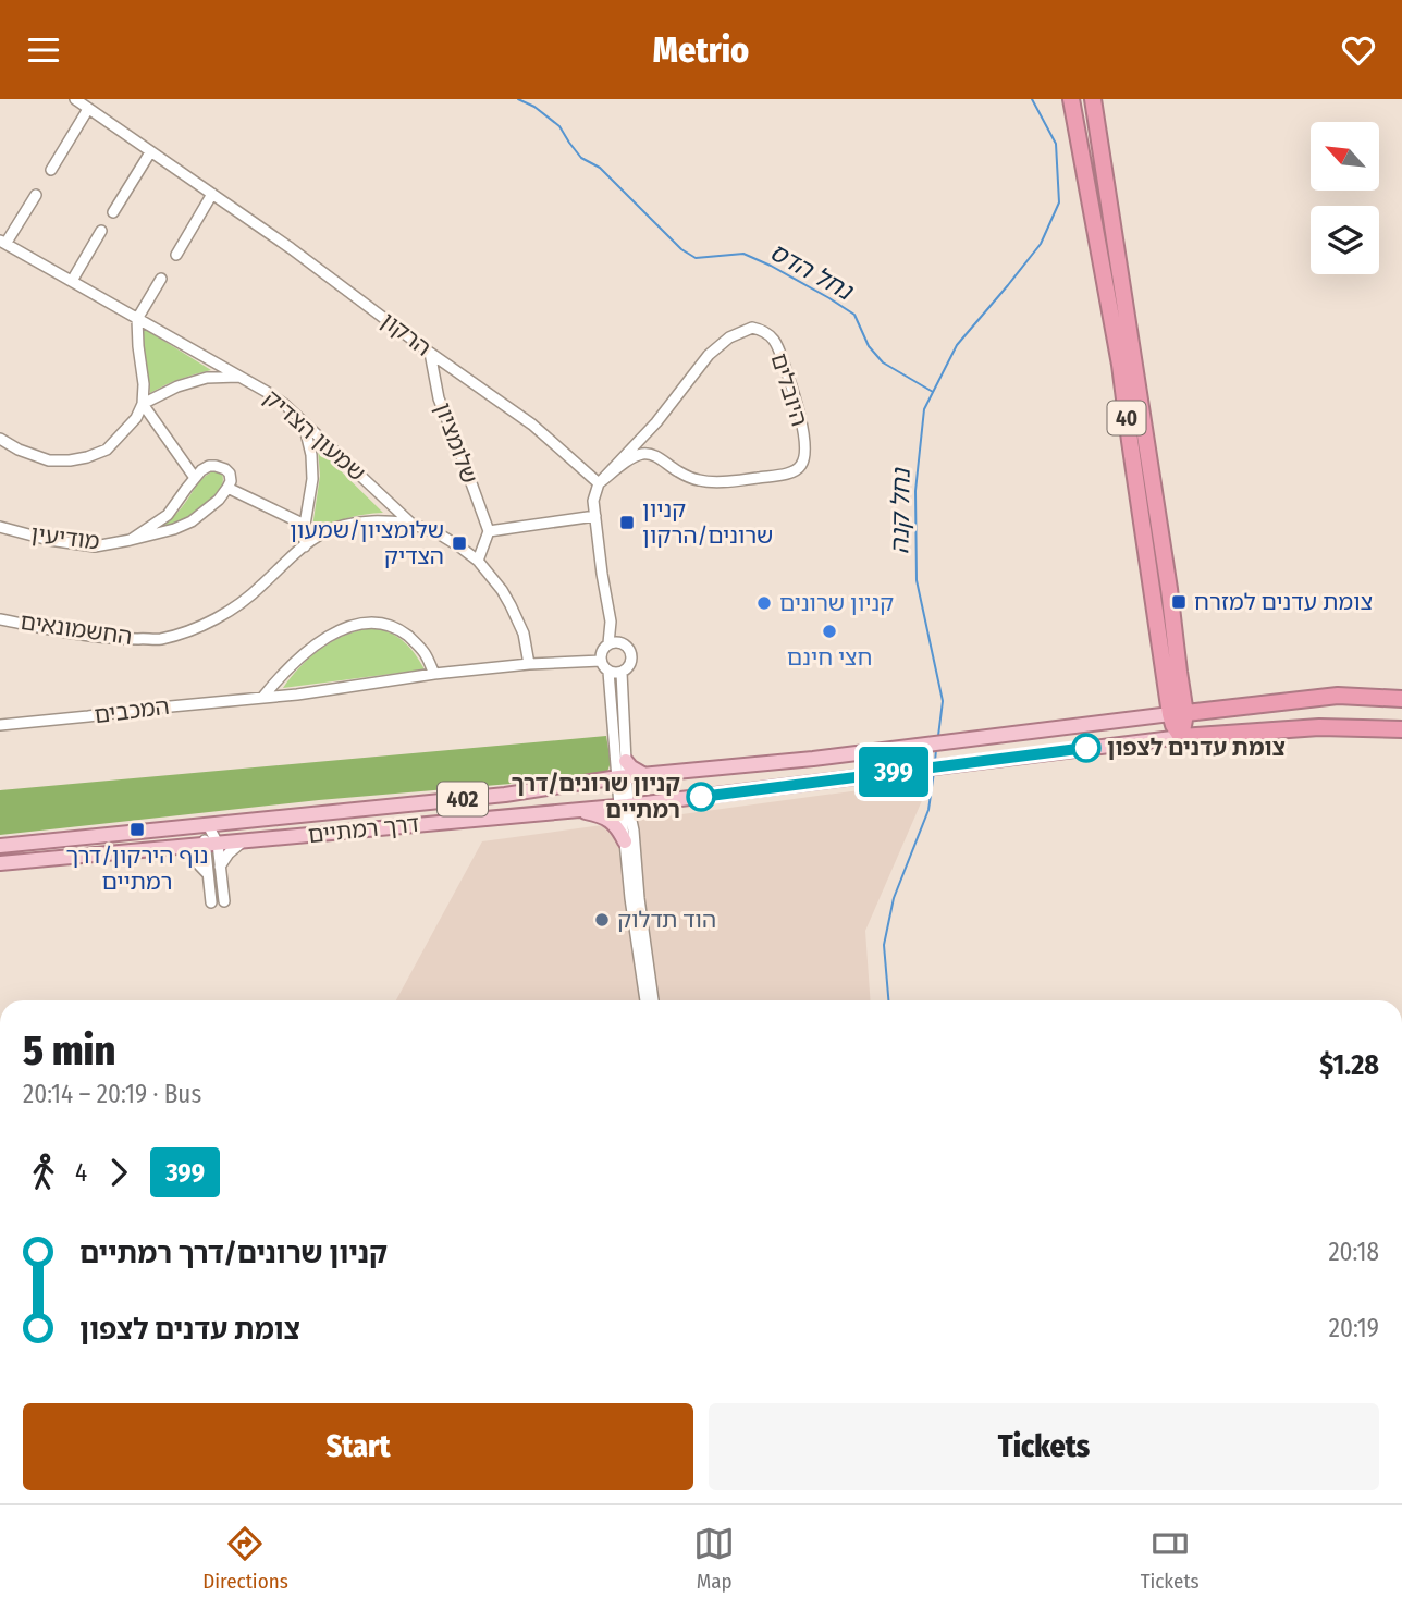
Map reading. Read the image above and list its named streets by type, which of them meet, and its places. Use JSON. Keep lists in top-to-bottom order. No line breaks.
{"streets":{"highway":["40"],"main road":["402","דרך רמתיים"],"street":["הרקון","היובלים","שמעון הצדיק","שלומציון","מודיעין","החשמונאים","המכבים"]},"crossings":[["הרקון","היובלים"],["הרקון","שלומציון"],["40","דרך רמתיים"],["שמעון הצדיק","החשמונאים"],["שמעון הצדיק","המכבים"]],"water":["נחל הדס","נחל קנה"],"places":{"transit":["קניון שרונים/הרקון","שלומציון/שמעון הצדיק","צומת עדנים למזרח","נוף הירקון/דרך רמתיים"],"other":["קניון שרונים","חצי חינם","צומת עדנים לצפון","קניון שרונים/דרך רמתיים","הוד תדלוק"]},"lines":["bus line 399"],"north":"top left","page":{"header":"Metrio","on_map":"399","heading":["5 min","20:14 – 20:19 · Bus","$1.28"],"legs":["4","399"],"list":[{"name":"קניון שרונים/דרך רמתיים","value":"20:18"},{"name":"צומת עדנים לצפון","value":"20:19"}],"buttons":["Start","Tickets"],"tabs":["Directions","Map","Tickets"]}}
